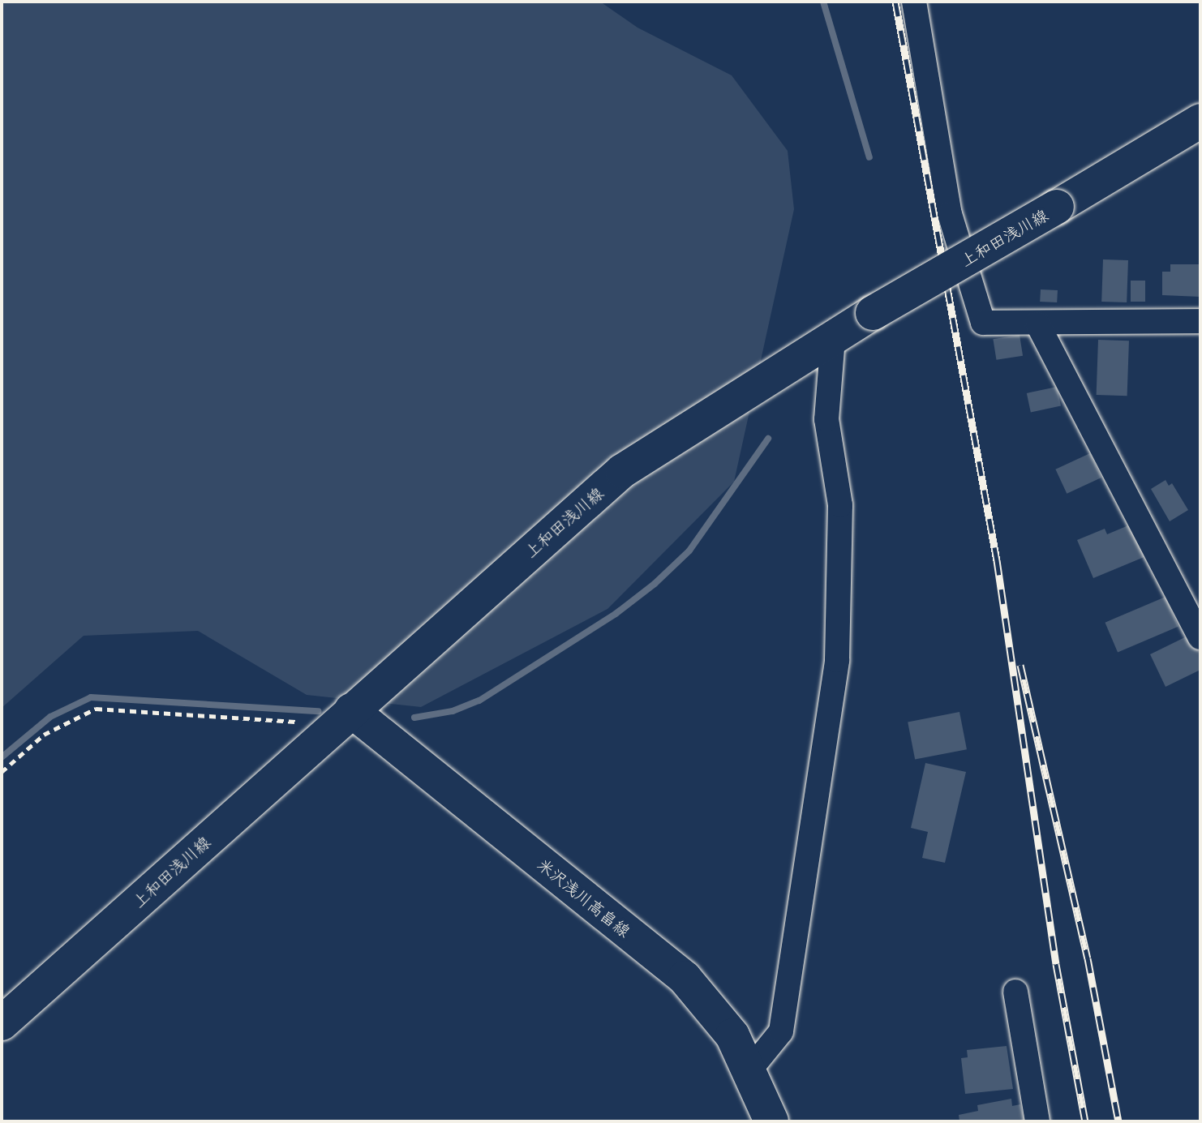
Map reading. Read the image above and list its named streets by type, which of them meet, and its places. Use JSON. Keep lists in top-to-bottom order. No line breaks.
{"streets":{"main road":["上和田浅川線","米沢浅川高畠線"]},"crossings":[["上和田浅川線","米沢浅川高畠線"]]}
